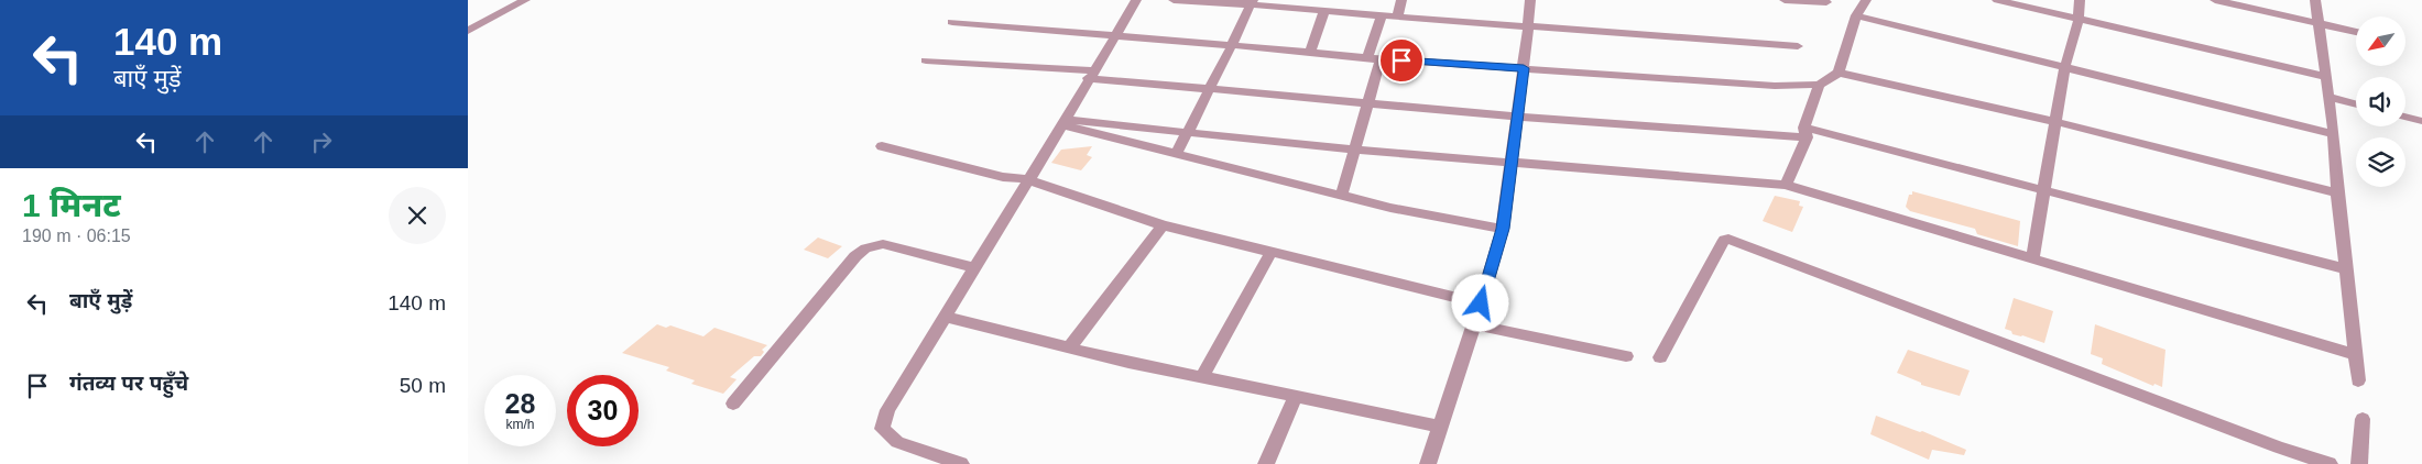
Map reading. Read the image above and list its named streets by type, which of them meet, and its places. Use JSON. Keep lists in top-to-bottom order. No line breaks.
{"north":"bottom left","page":{"turn":["140 m","बाएँ मुड़ें"],"heading":["1 मिनट","190 m · 06:15"],"list":[{"name":"बाएँ मुड़ें","value":"140 m"},{"name":"गंतव्य पर पहुँचे","value":"50 m"}],"speed":"28 km/h","limit":"30"}}
